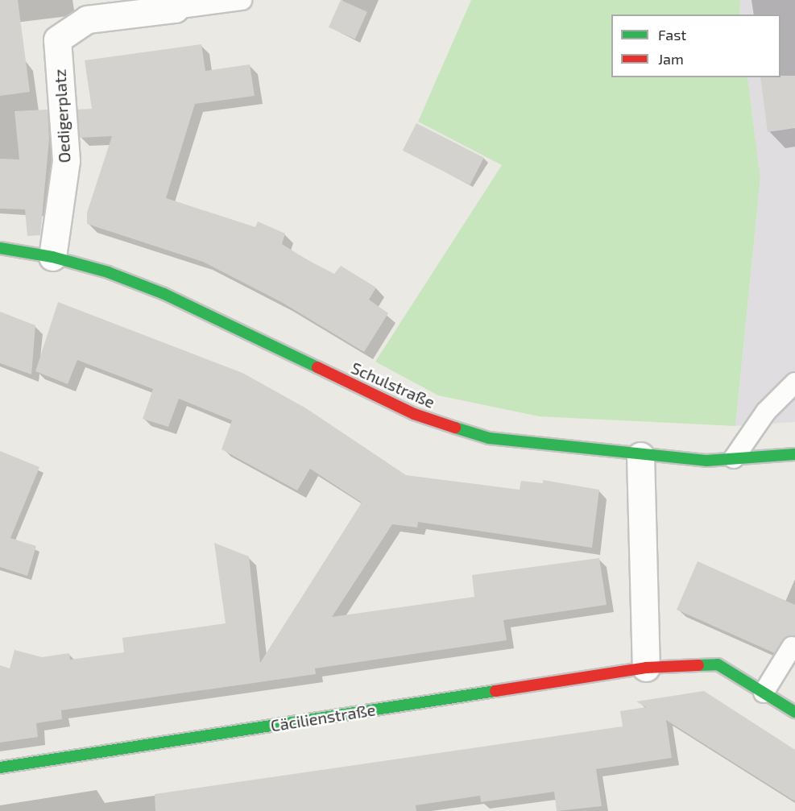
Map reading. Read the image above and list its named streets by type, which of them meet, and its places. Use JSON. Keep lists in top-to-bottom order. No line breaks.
{"streets":{"street":["Oedigerplatz","Schulstraße","Cäcilienstraße"]},"crossings":[["Oedigerplatz","Schulstraße"]],"legend":["Fast","Jam"]}
